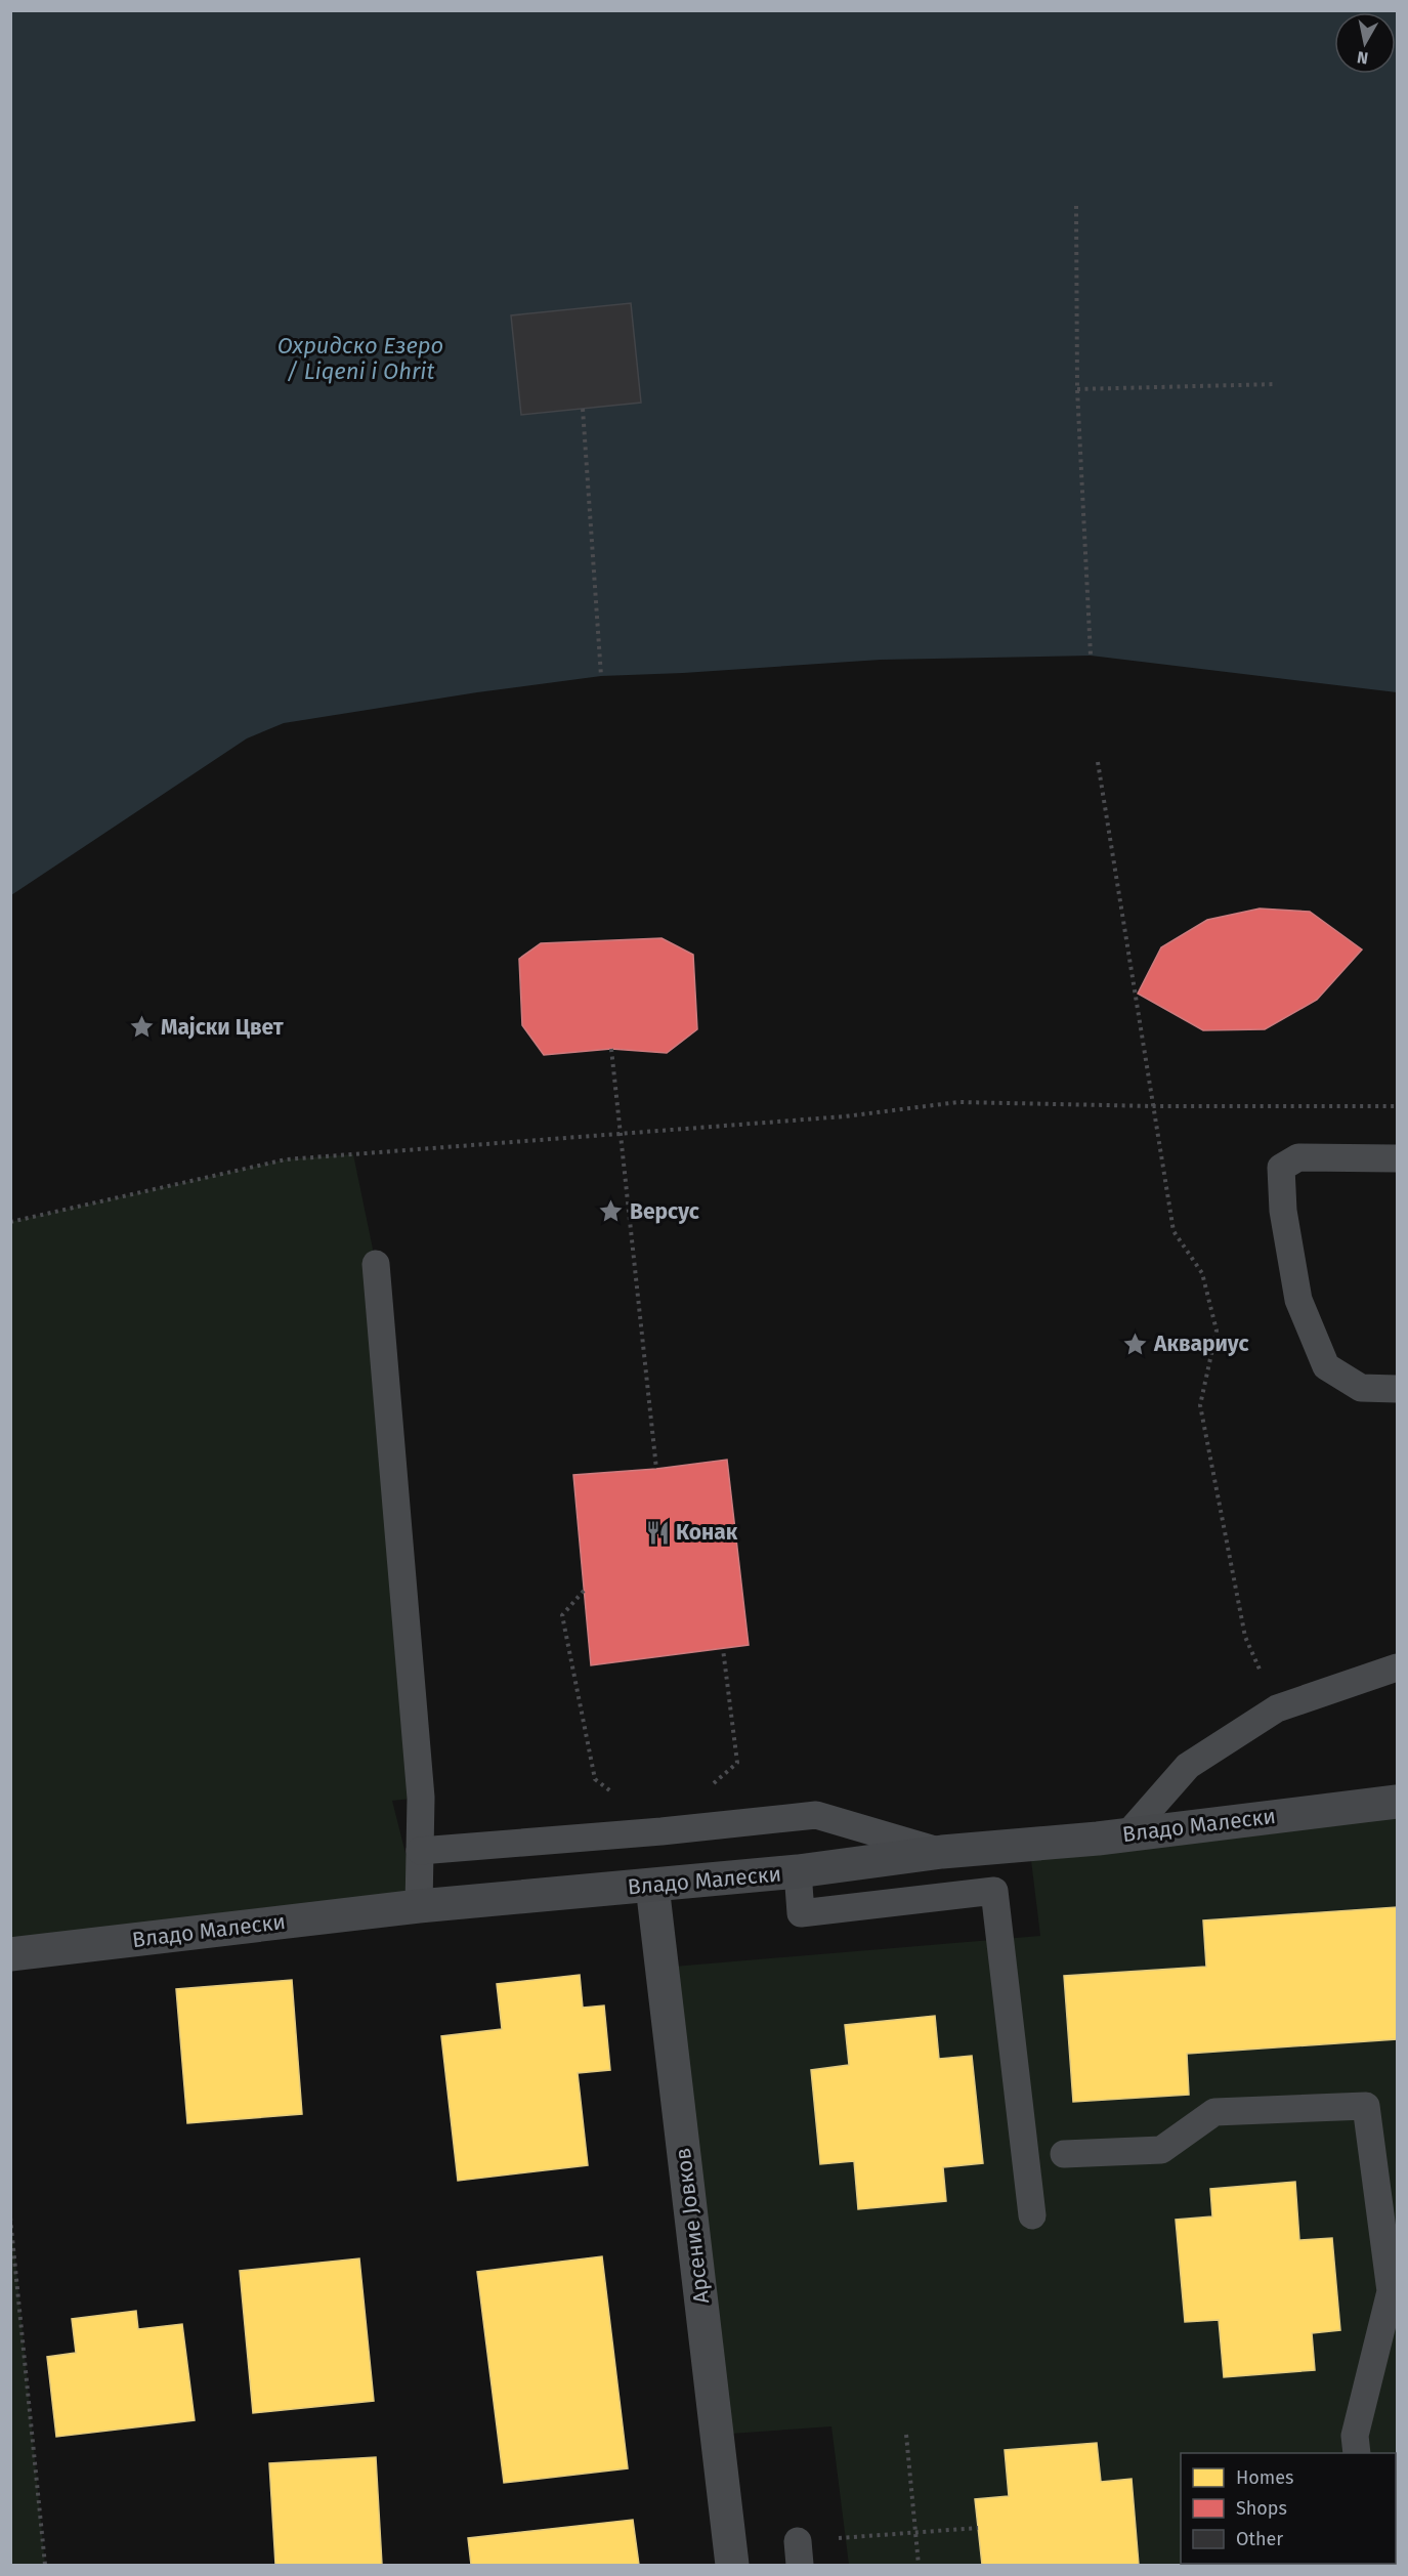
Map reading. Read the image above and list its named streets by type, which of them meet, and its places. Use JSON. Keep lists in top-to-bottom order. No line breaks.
{"streets":{"main road":["Владо Малески"],"street":["Арсение Јовков"]},"crossings":[["Владо Малески","Арсение Јовков"]],"water":["Охридско Езеро / Liqeni i Ohrit"],"places":{"place":["Мајски Цвет","Версус","Аквариус"],"restaurant":["Конак"]},"legend":["Homes","Shops","Other"],"north":"bottom"}
